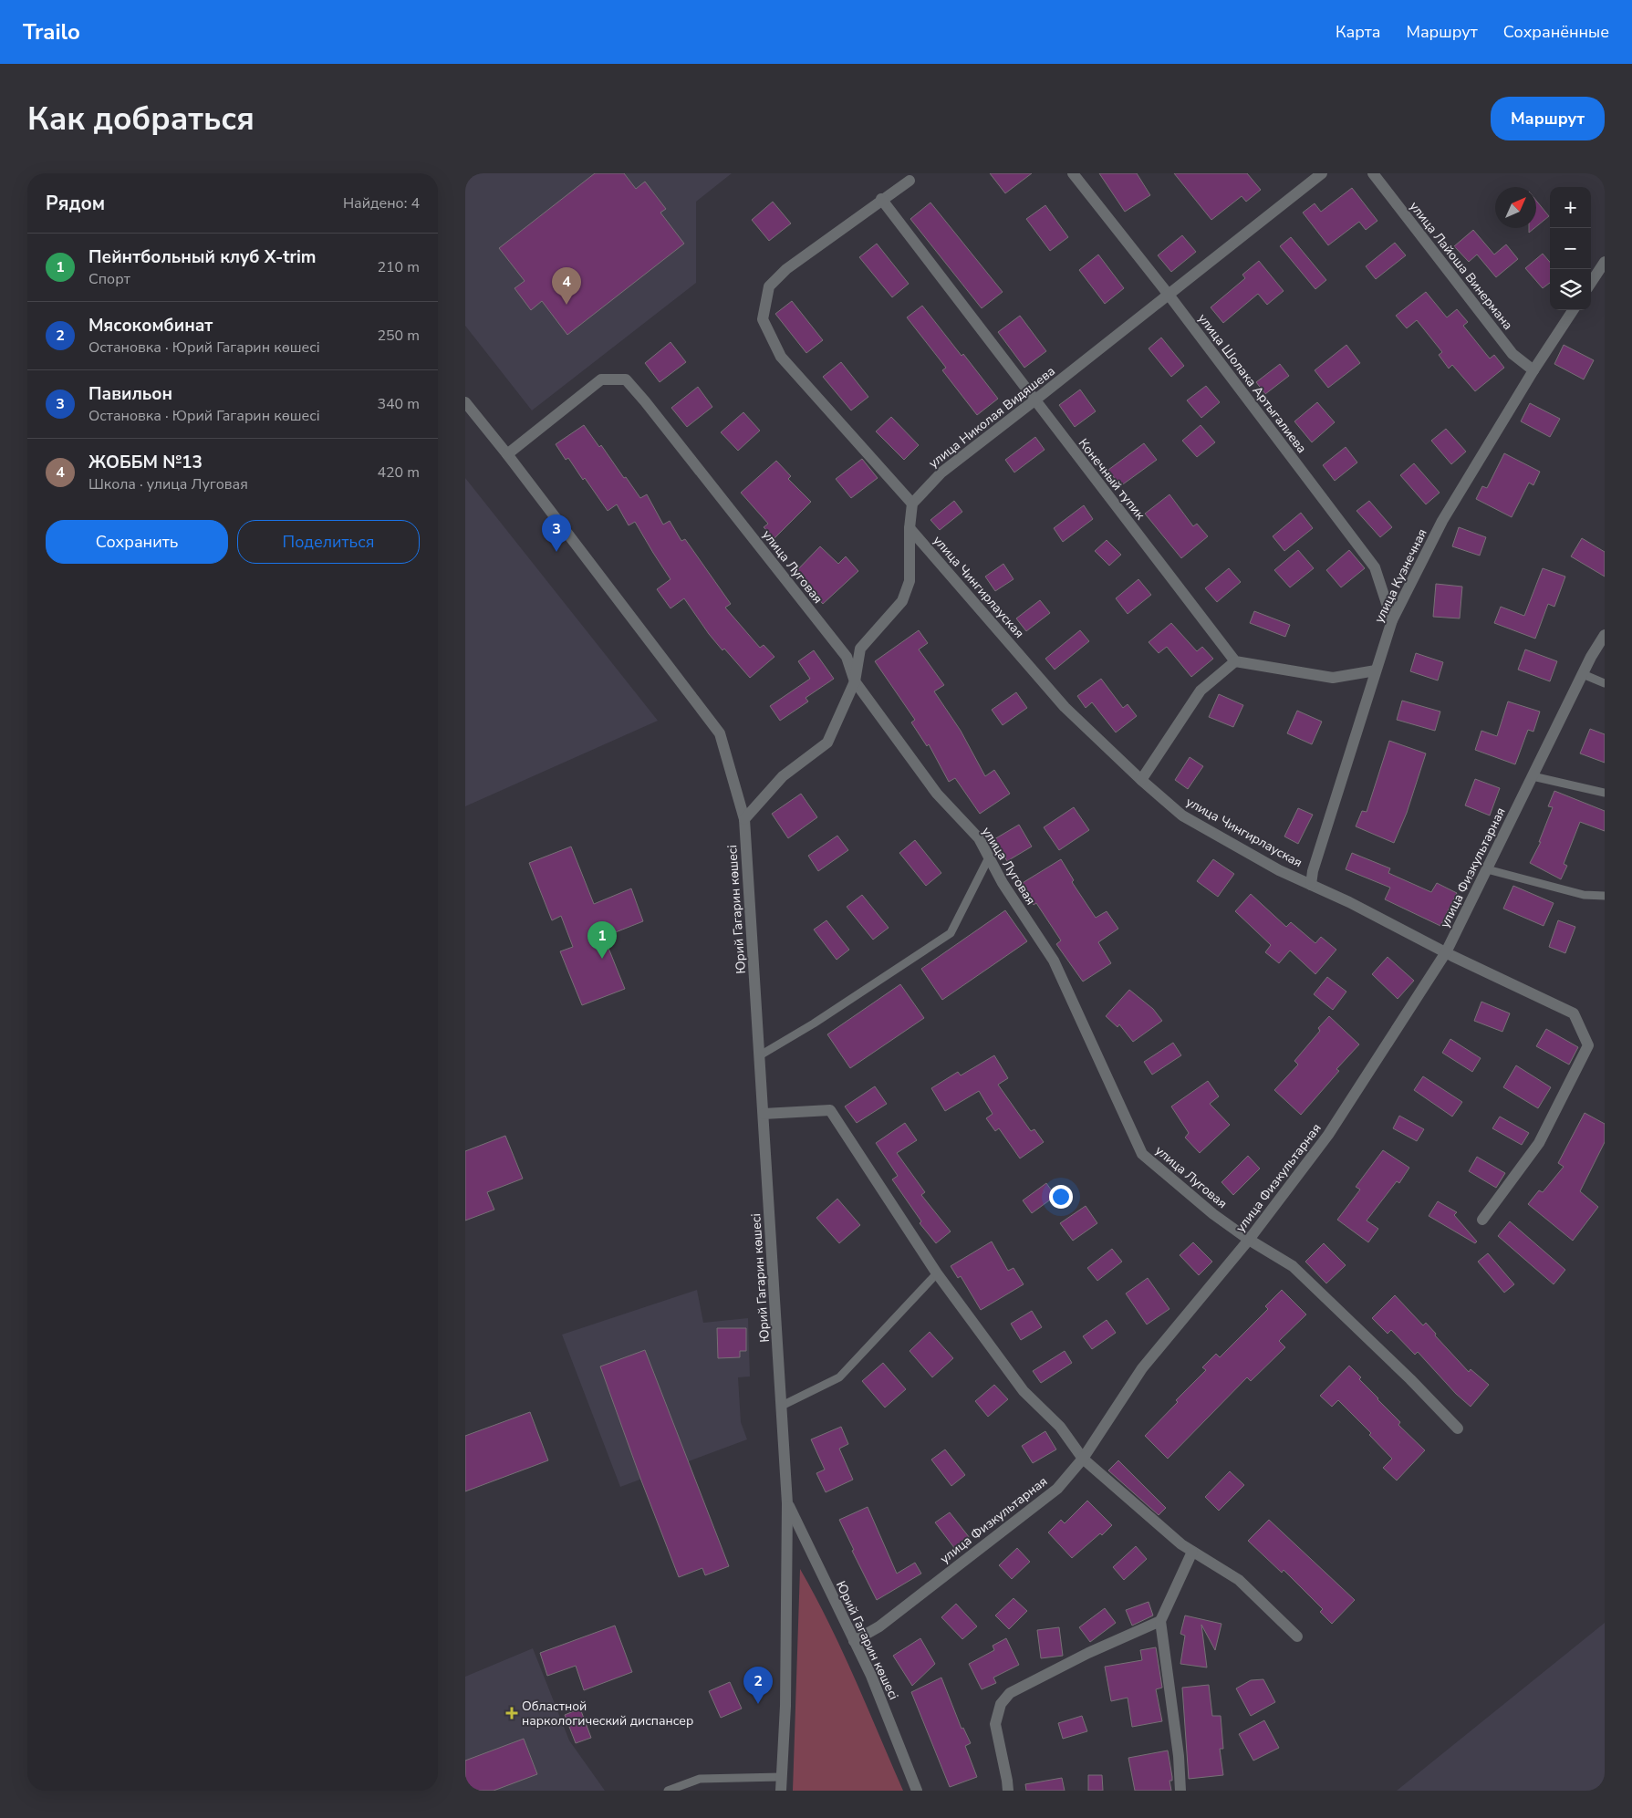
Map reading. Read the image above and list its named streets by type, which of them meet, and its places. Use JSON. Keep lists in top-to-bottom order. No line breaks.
{"streets":{"street":["улица Лайоша Винермана","улица Шолака Артыгалиева","улица Николая Видяшева","Конечный тупик","улица Луговая","улица Кузнечная","улица Чингирлауская","улица Физкультарная","Юрий Гагарин көшесі"]},"crossings":[["улица Лайоша Винермана","улица Кузнечная"],["улица Шолака Артыгалиева","улица Николая Видяшева"],["улица Шолака Артыгалиева","улица Кузнечная"],["улица Николая Видяшева","Конечный тупик"],["улица Луговая","улица Физкультарная"],["улица Луговая","Юрий Гагарин көшесі"],["улица Кузнечная","улица Чингирлауская"],["улица Чингирлауская","улица Физкультарная"],["улица Физкультарная","Юрий Гагарин көшесі"]],"places":{"health":["Областной наркологический диспансер"]},"north":"top right","page":{"header":"Trailo","nav":["Карта","Маршрут","Сохранённые"],"buttons":["Маршрут",["Сохранить","Поделиться"]],"title":"Как добраться","heading":["Рядом","Найдено: 4"],"map_buttons":["+","−"],"list":[{"mark":"1","name":"Пейнтбольный клуб X-trim","note":"Спорт","value":"210 m"},{"mark":"2","name":"Мясокомбинат","note":"Остановка · Юрий Гагарин көшесі","value":"250 m"},{"mark":"3","name":"Павильон","note":"Остановка · Юрий Гагарин көшесі","value":"340 m"},{"mark":"4","name":"ЖОББМ №13","note":"Школа · улица Луговая","value":"420 m"}],"pins":["4","3","1","2"]}}
